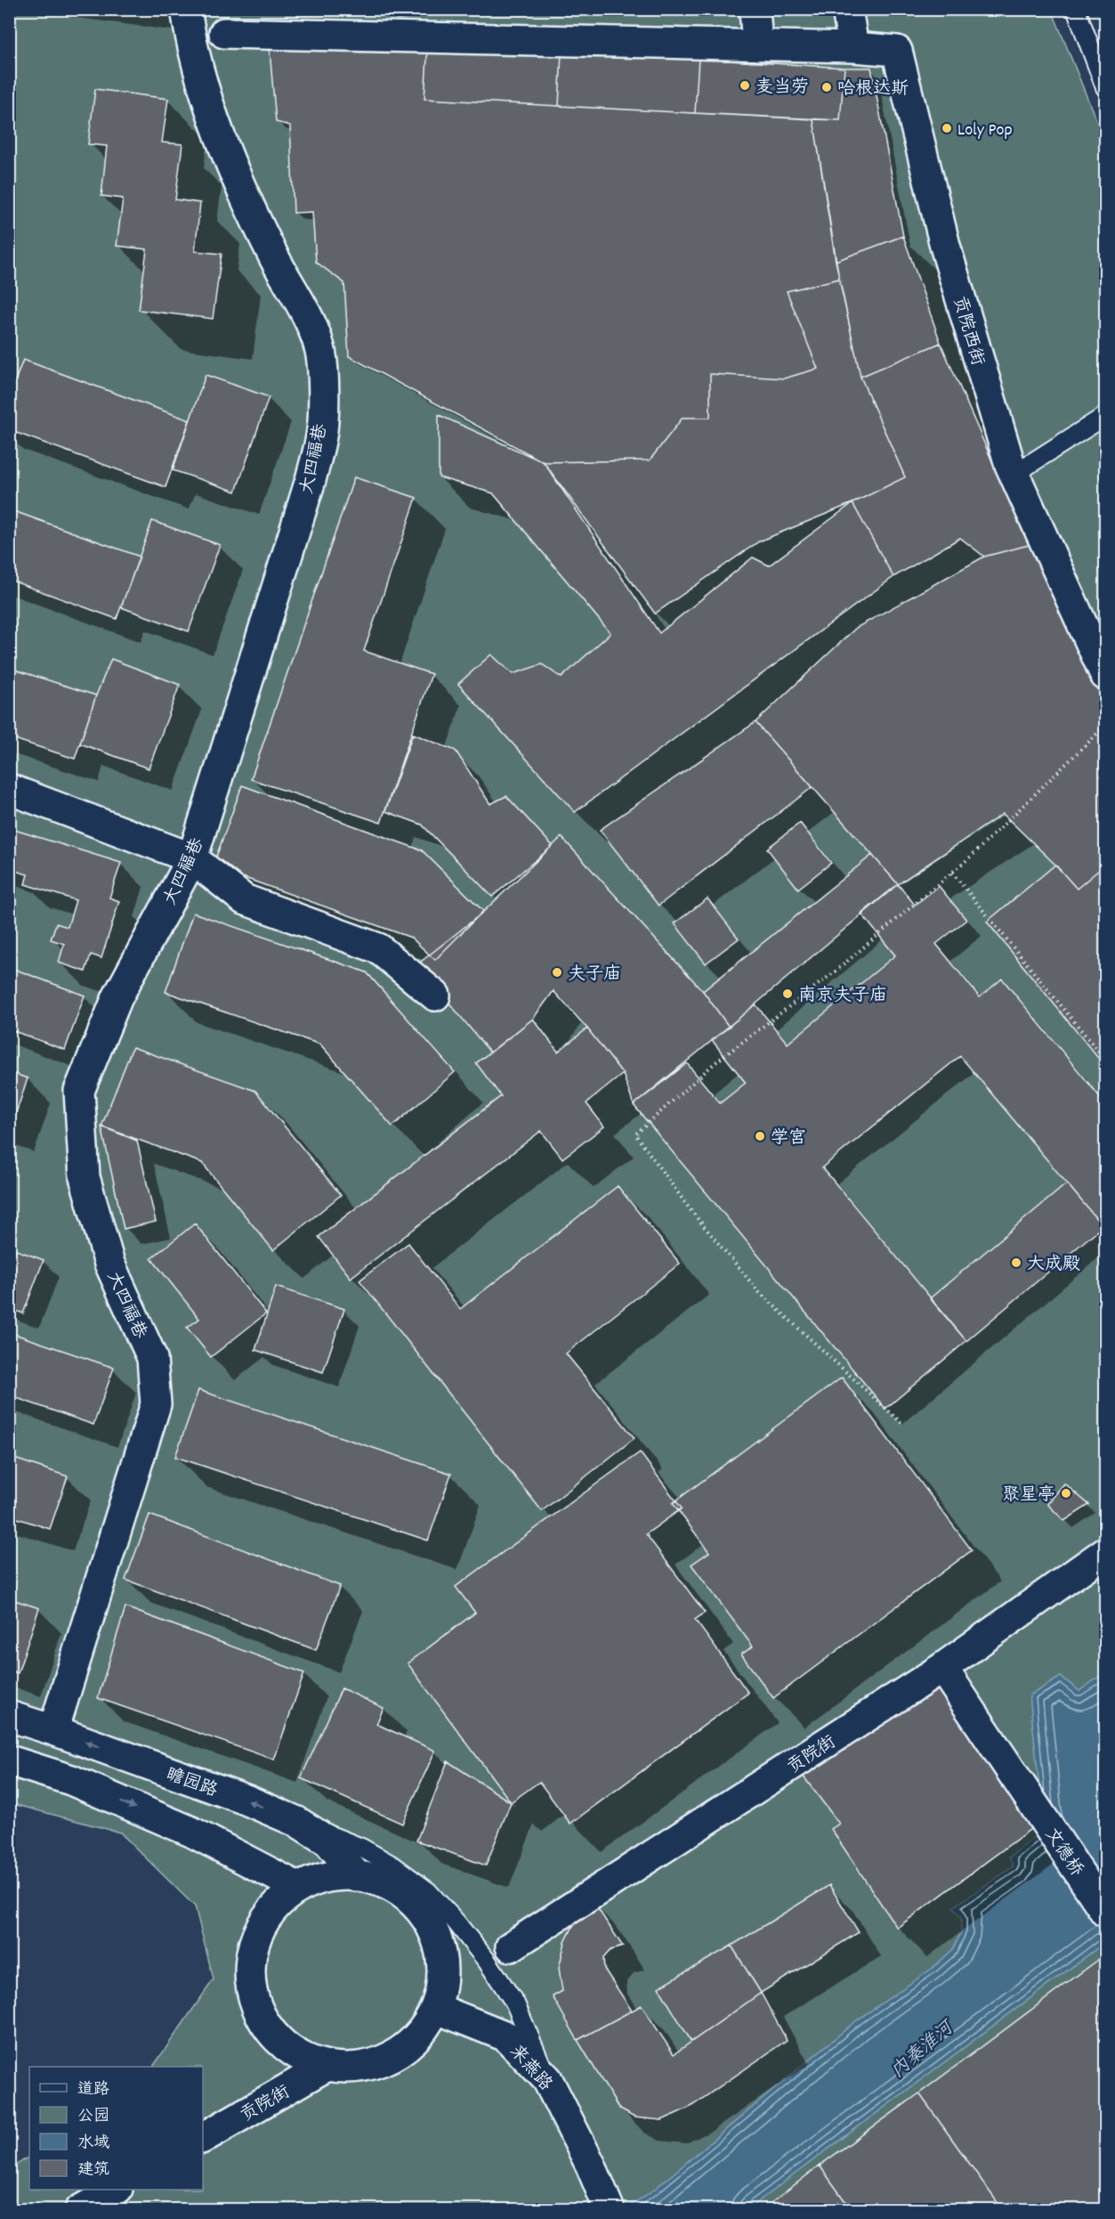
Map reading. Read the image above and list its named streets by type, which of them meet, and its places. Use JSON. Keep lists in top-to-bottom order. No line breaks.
{"streets":{"street":["贡院西街","大四福巷","贡院街","瞻园路","文德桥","来燕路"]},"crossings":[["大四福巷","瞻园路"],["贡院街","文德桥"]],"water":["内秦淮河"],"places":["麦当劳","哈根达斯","Loly Pop","夫子庙","南京夫子庙","学宫","大成殿","聚星亭"],"legend":["道路","公园","水域","建筑"]}
